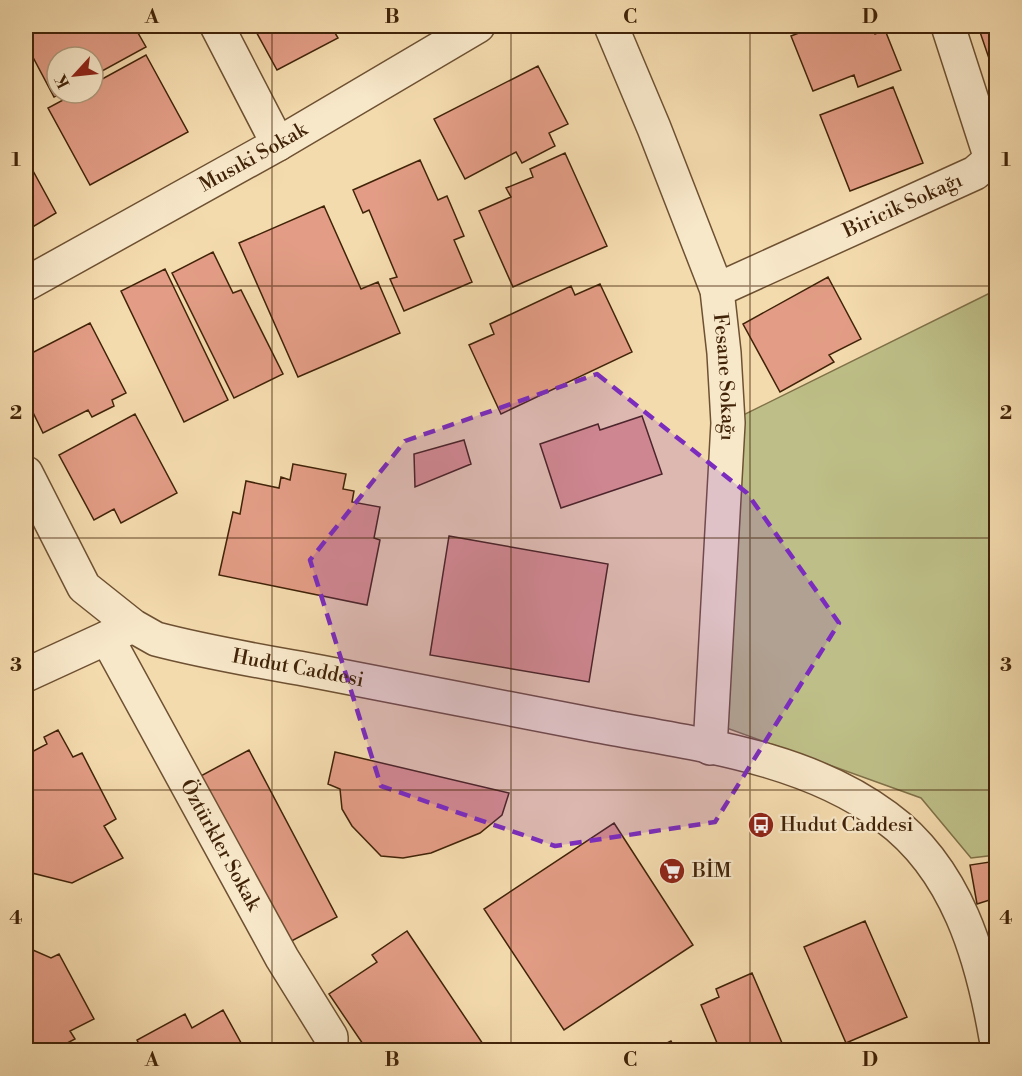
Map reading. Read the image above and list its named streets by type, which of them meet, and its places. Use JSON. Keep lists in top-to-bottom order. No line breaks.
{"streets":{"street":["Musıki Sokak","Biricik Sokağı","Fesane Sokağı","Hudut Caddesi","Öztürkler Sokak"]},"crossings":[["Biricik Sokağı","Fesane Sokağı"],["Fesane Sokağı","Hudut Caddesi"],["Hudut Caddesi","Öztürkler Sokak"]],"places":{"bus stop":["Hudut Caddesi"],"supermarket":["BİM"]},"north":"bottom left","grid":{"columns":["A","B","C","D"],"rows":["1","2","3","4"]}}
